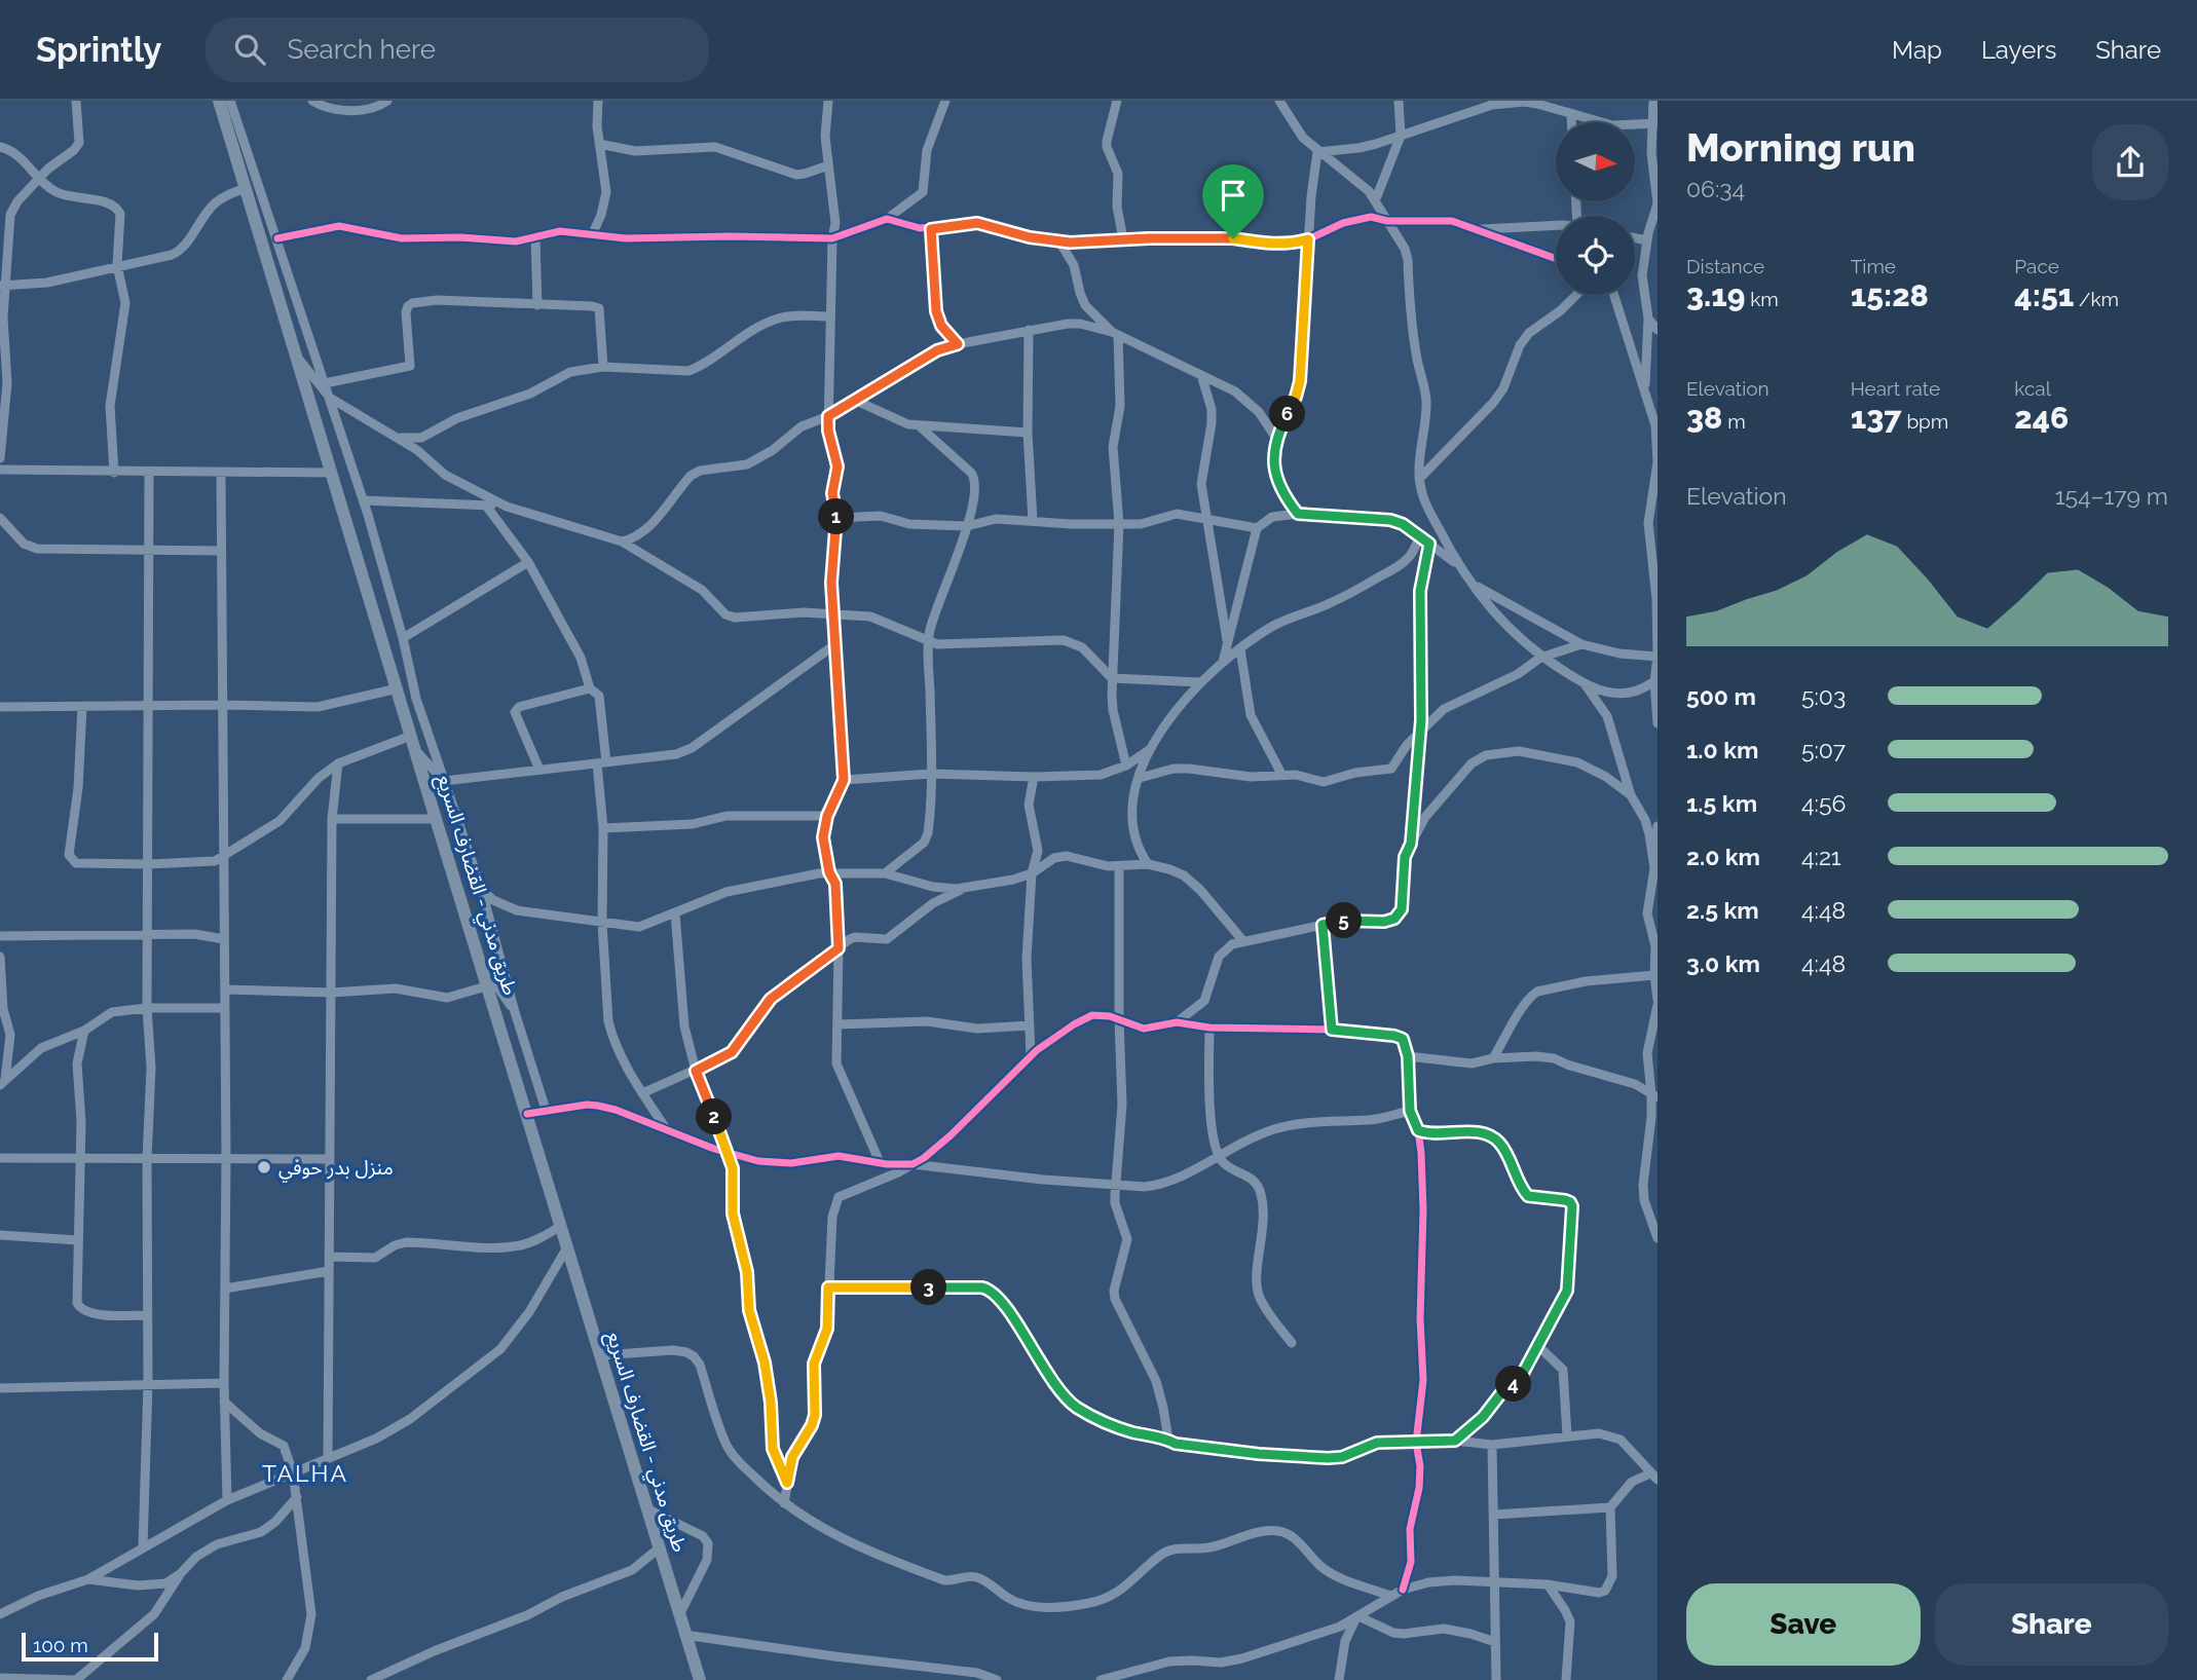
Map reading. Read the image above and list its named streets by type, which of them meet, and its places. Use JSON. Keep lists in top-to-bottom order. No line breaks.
{"streets":{"highway":["طريق مدني - القضارف السريع"]},"districts":["TALHA"],"places":["منزل بدر حوفي"],"scale_bar":"100 m","north":"right","page":{"header":"Sprintly","search":"Search here","nav":["Map","Layers","Share"],"heading":["Morning run","06:34"],"stats":[["Distance","3.19 km"],["Time","15:28"],["Pace","4:51 /km"],["Elevation","38 m"],["Heart rate","137 bpm"],["kcal","246"]],"pins":["6","1","5","2","3","4"],"chart":["Elevation","154–179 m"],"list":[{"name":"500 m","note":"5:03"},{"name":"1.0 km","note":"5:07"},{"name":"1.5 km","note":"4:56"},{"name":"2.0 km","note":"4:21"},{"name":"2.5 km","note":"4:48"},{"name":"3.0 km","note":"4:48"}],"buttons":["Save","Share"],"scale":"100 m"}}
